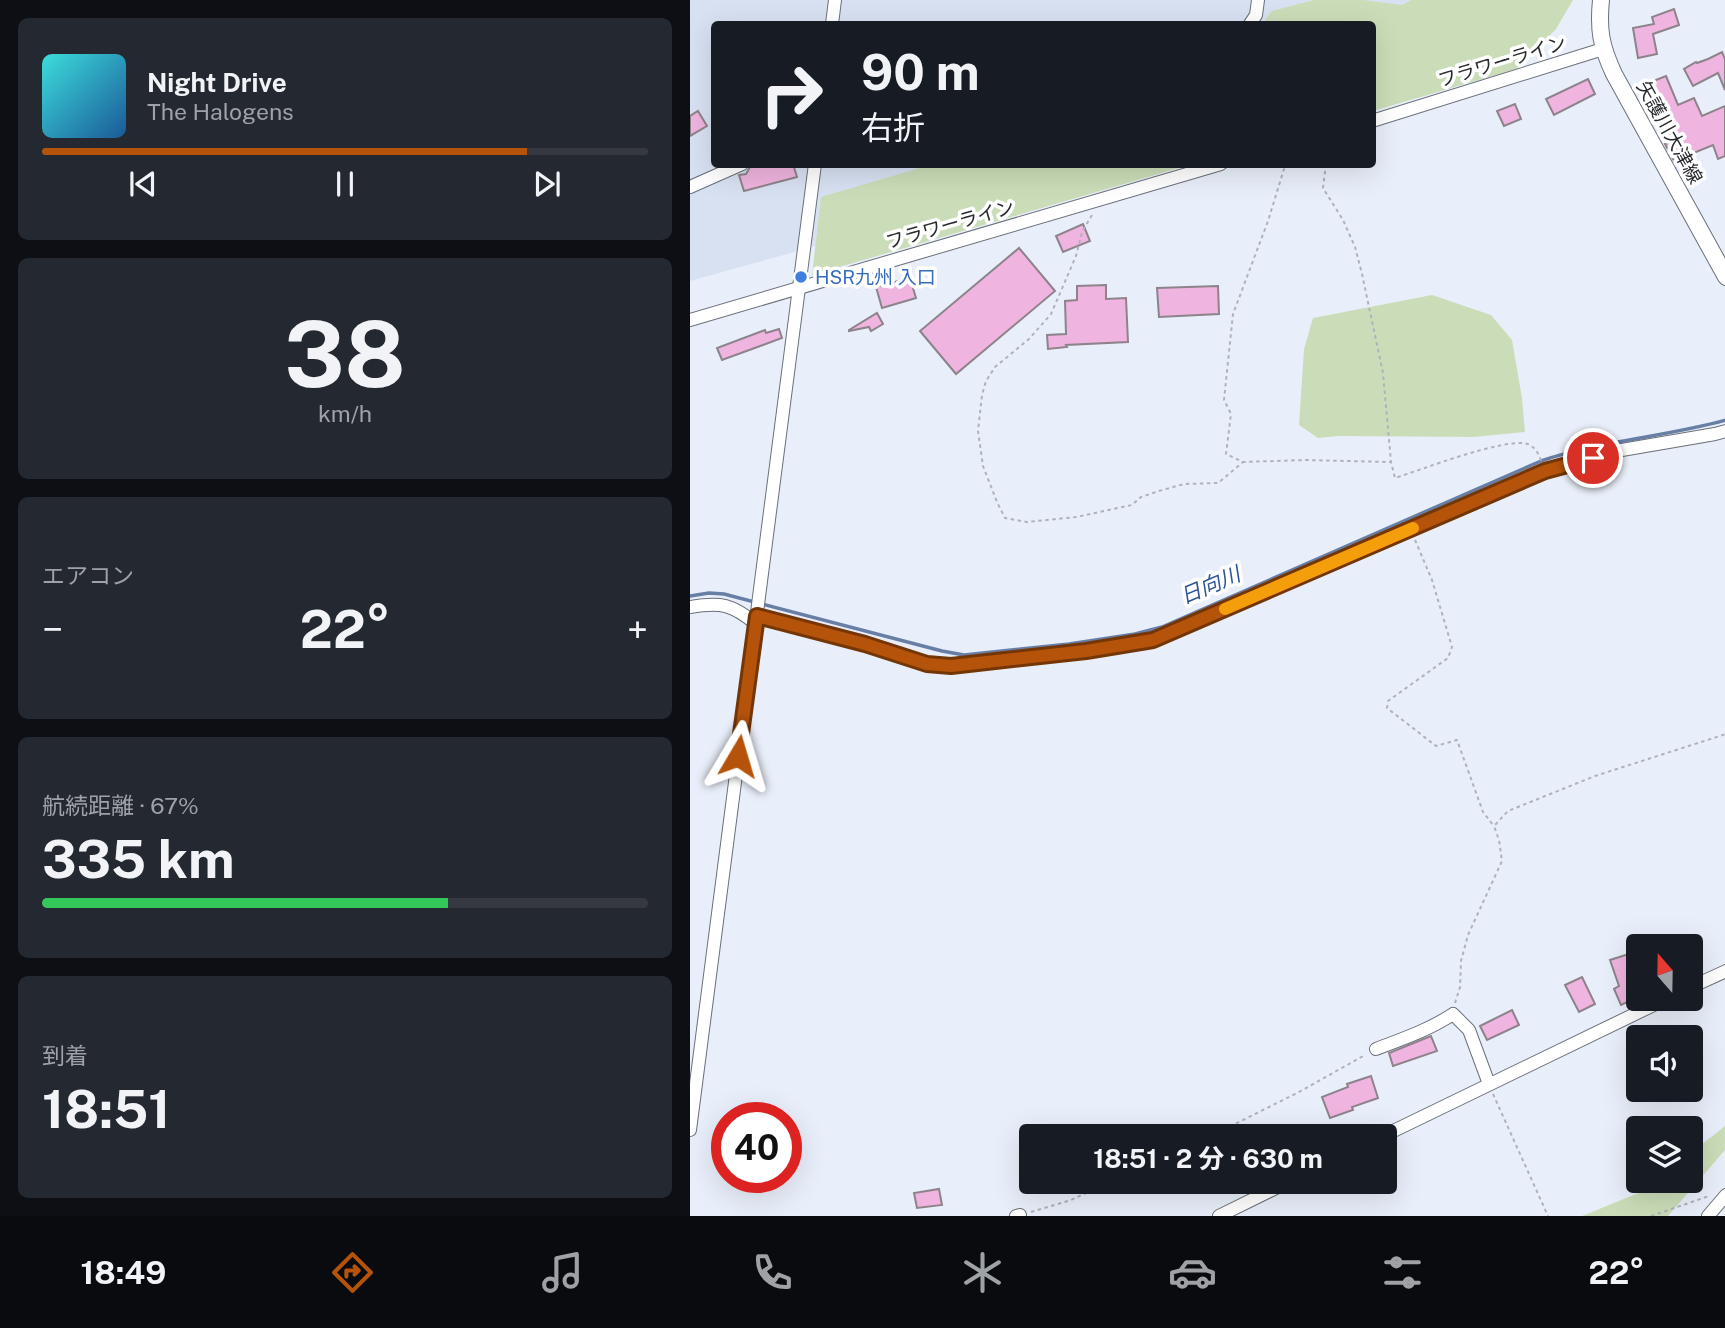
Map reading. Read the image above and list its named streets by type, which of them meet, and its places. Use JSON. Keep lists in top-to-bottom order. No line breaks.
{"streets":{"main road":["矢護川大津線"],"street":["フラワーライン"]},"crossings":[["フラワーライン","矢護川大津線"]],"water":["日向川"],"places":["HSR九州 入口"],"north":"top","page":{"turn":["90 m","右折"],"song":["Night Drive","The Halogens"],"tile":[["38","km/h"],"エアコン",["航続距離 · 67%","335 km"],["到着","18:51"]],"heat":["−","22°","+"],"limit":"40","trip":"18:51 · 2 分 · 630 m","tabs":["18:49","22°"]}}
